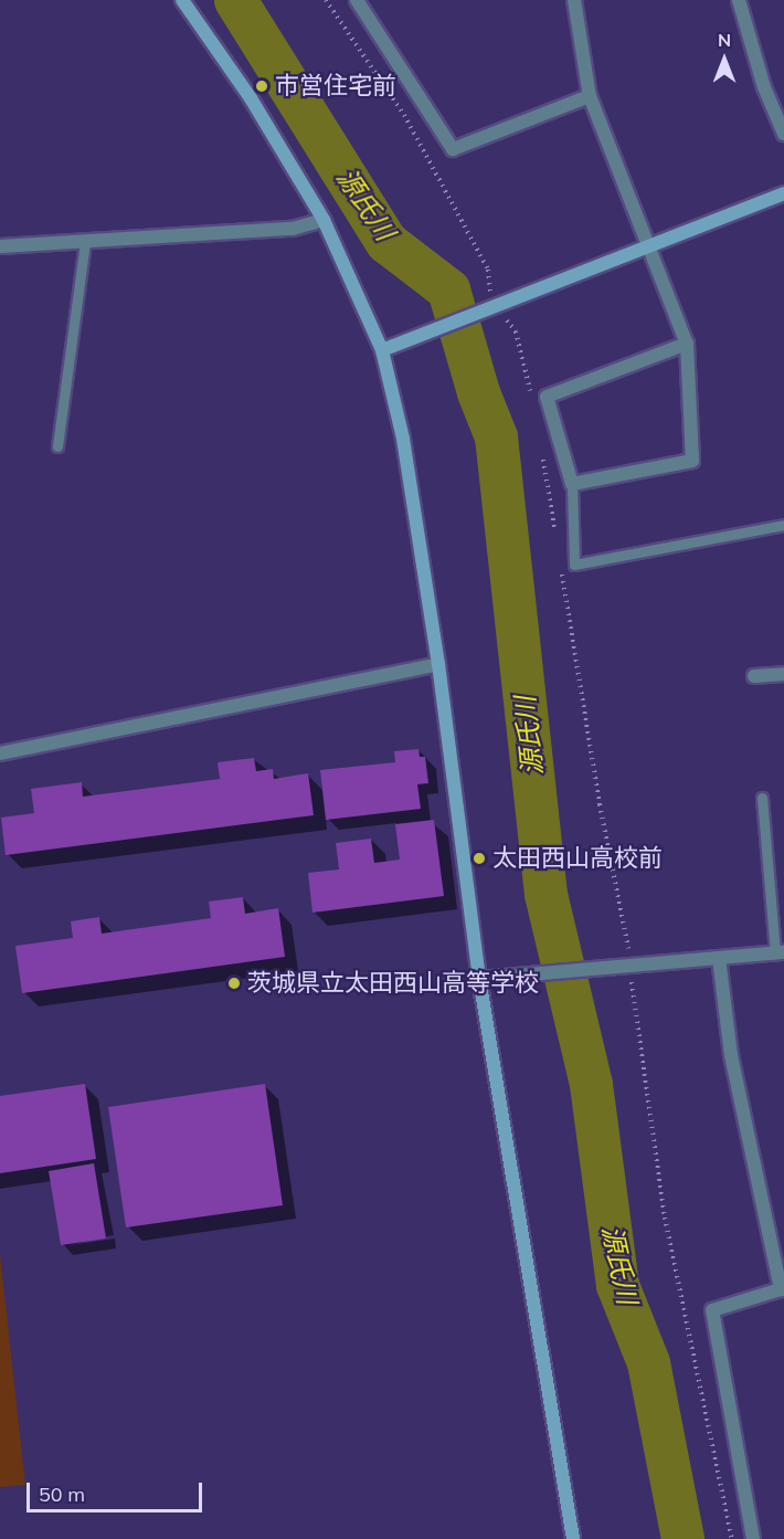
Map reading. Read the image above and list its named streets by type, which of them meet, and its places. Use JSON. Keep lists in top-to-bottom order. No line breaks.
{"water":["源氏川"],"places":["市営住宅前","太田西山高校前","茨城県立太田西山高等学校"],"scale_bar":"50 m","north":"top"}
